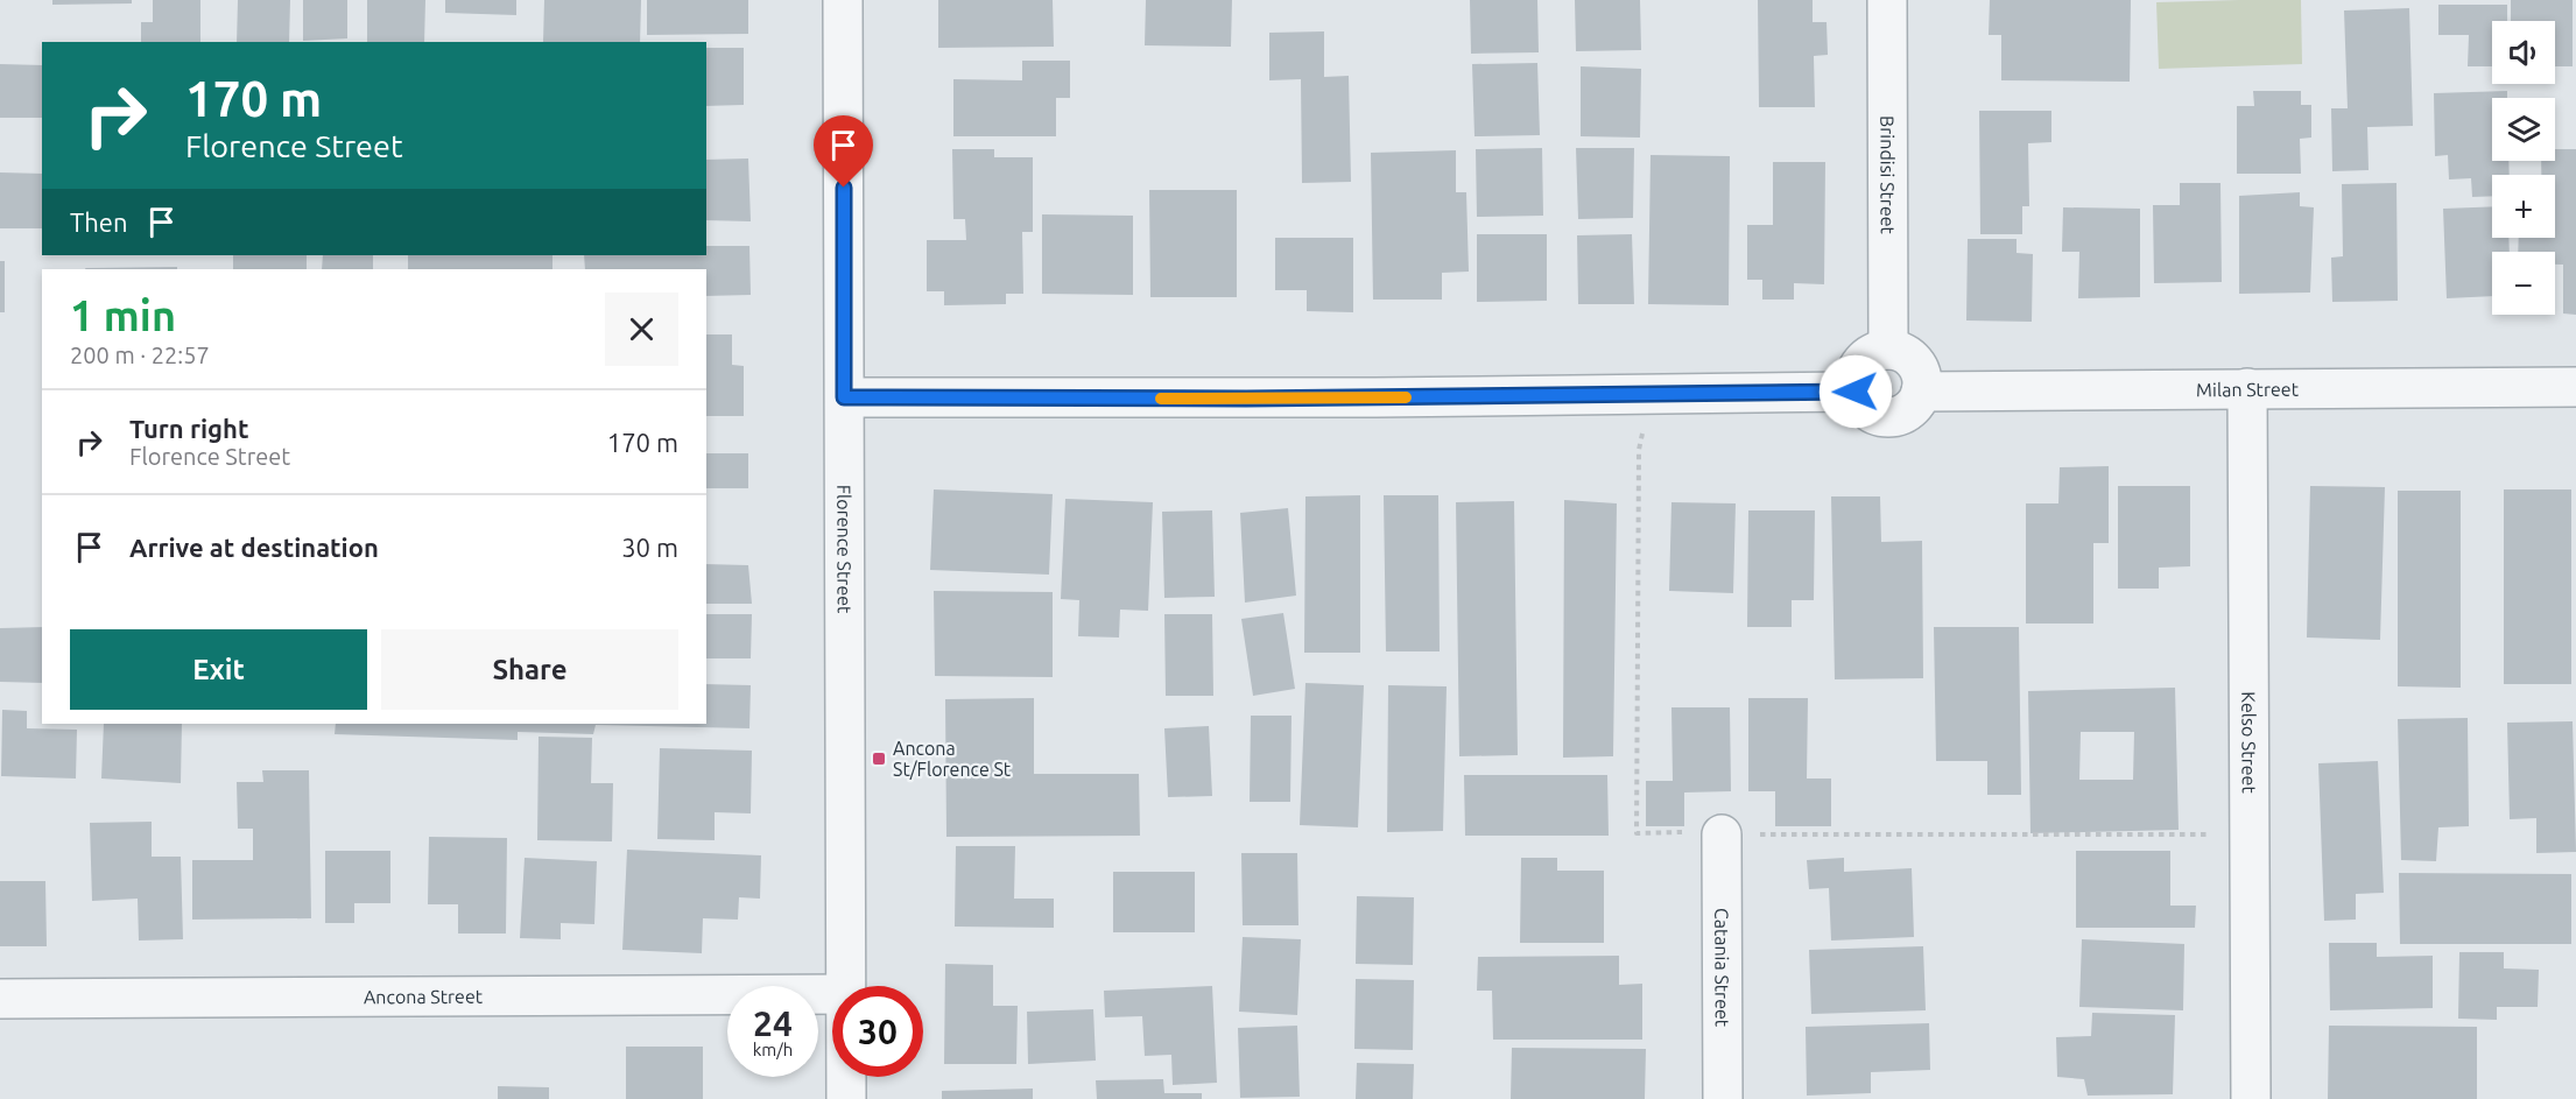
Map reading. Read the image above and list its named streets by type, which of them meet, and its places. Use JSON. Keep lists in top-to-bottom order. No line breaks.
{"streets":{"street":["Brindisi Street","Milan Street","Florence Street","Kelso Street","Catania Street","Ancona Street"]},"crossings":[["Brindisi Street","Milan Street"],["Milan Street","Kelso Street"]],"places":{"transit":["Ancona St/Florence St"]},"page":{"map_buttons":["+","−"],"turn":["170 m","Florence Street"],"then":"Then","heading":["1 min","200 m · 22:57"],"list":[{"name":"Turn right","note":"Florence Street","value":"170 m"},{"name":"Arrive at destination","value":"30 m"}],"buttons":["Exit","Share"],"speed":"24 km/h","limit":"30"}}
